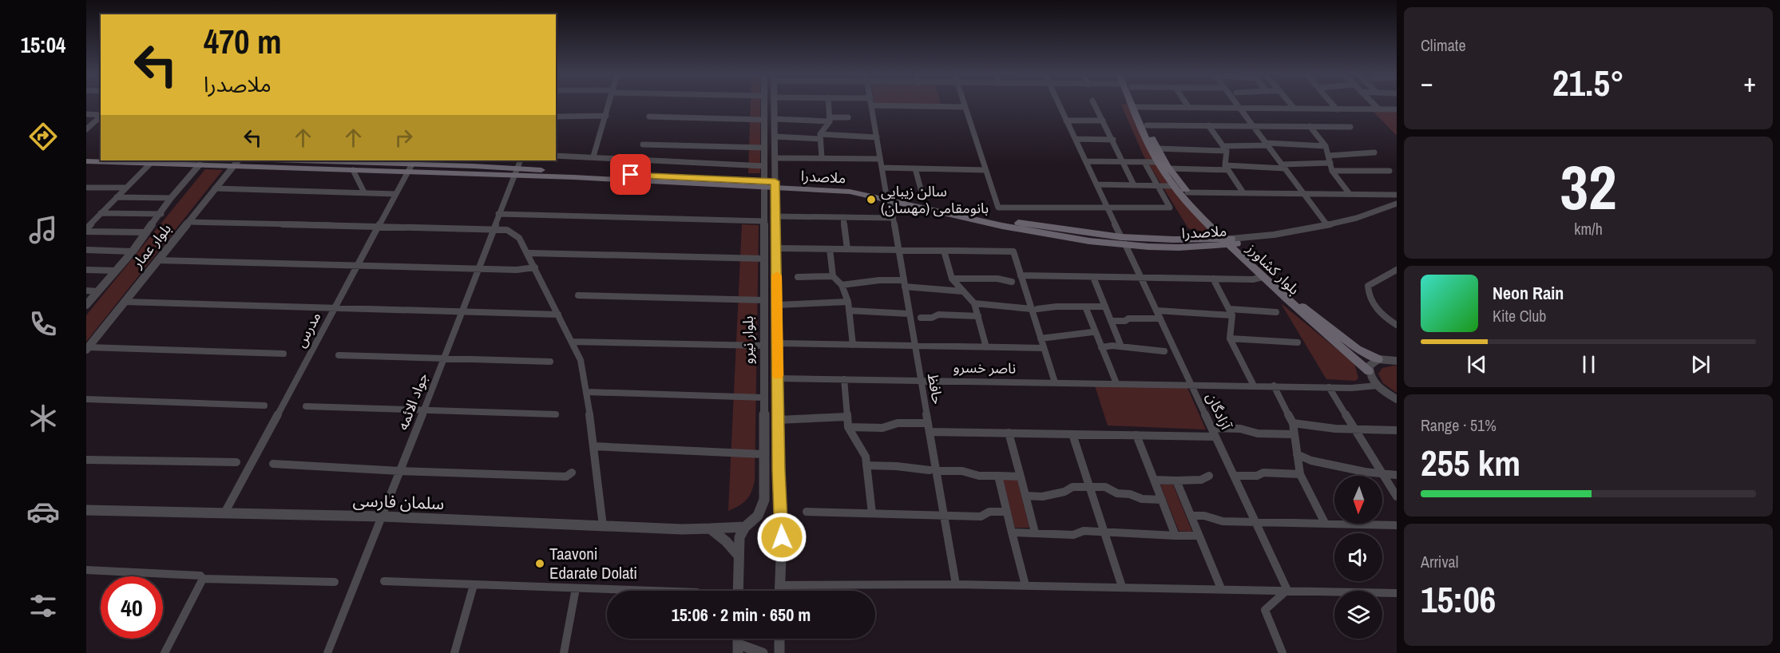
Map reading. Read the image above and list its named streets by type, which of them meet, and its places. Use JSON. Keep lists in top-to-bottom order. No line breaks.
{"streets":{"main road":["ملاصدرا","بلوار کشاورز"],"street":["بلوار عمار","مدرس","بلوار نیرو","ناصر خسرو","حافظ","جواد الائمه","آزادگان","سلمان فارسی"]},"crossings":[["ملاصدرا","بلوار عمار"],["ملاصدرا","بلوار کشاورز"],["ملاصدرا","مدرس"],["ملاصدرا","بلوار نیرو"],["ملاصدرا","حافظ"],["ملاصدرا","جواد الائمه"],["ملاصدرا","آزادگان"],["مدرس","سلمان فارسی"],["بلوار نیرو","ناصر خسرو"],["بلوار نیرو","سلمان فارسی"],["ناصر خسرو","حافظ"],["ناصر خسرو","آزادگان"],["جواد الائمه","سلمان فارسی"]],"places":["سالن زیبایی بانومقامی (مهسان)","Taavoni Edarate Dolati"],"north":"bottom","page":{"tabs":"15:04","tile":["Climate",["32","km/h"],["Range · 51%","255 km"],["Arrival","15:06"]],"turn":["470 m","ملاصدرا"],"heat":["−","21.5°","+"],"song":["Neon Rain","Kite Club"],"limit":"40","trip":"15:06 · 2 min · 650 m"}}
